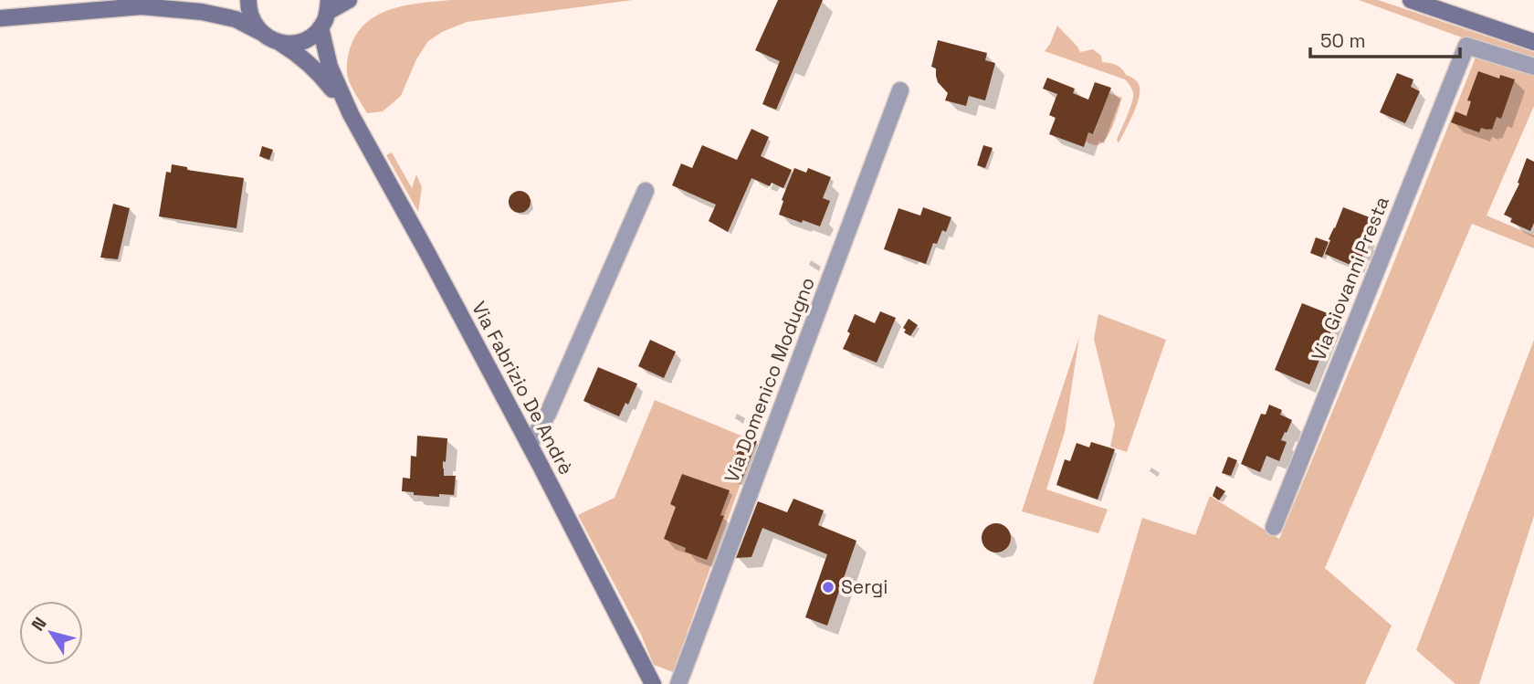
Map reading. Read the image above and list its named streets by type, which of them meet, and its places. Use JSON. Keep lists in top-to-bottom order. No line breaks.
{"streets":{"street":["Via Giovanni Presta","Via Domenico Modugno","Via Fabrizio De Andrè"]},"places":["Sergi"],"scale_bar":"50 m","north":"top left"}
